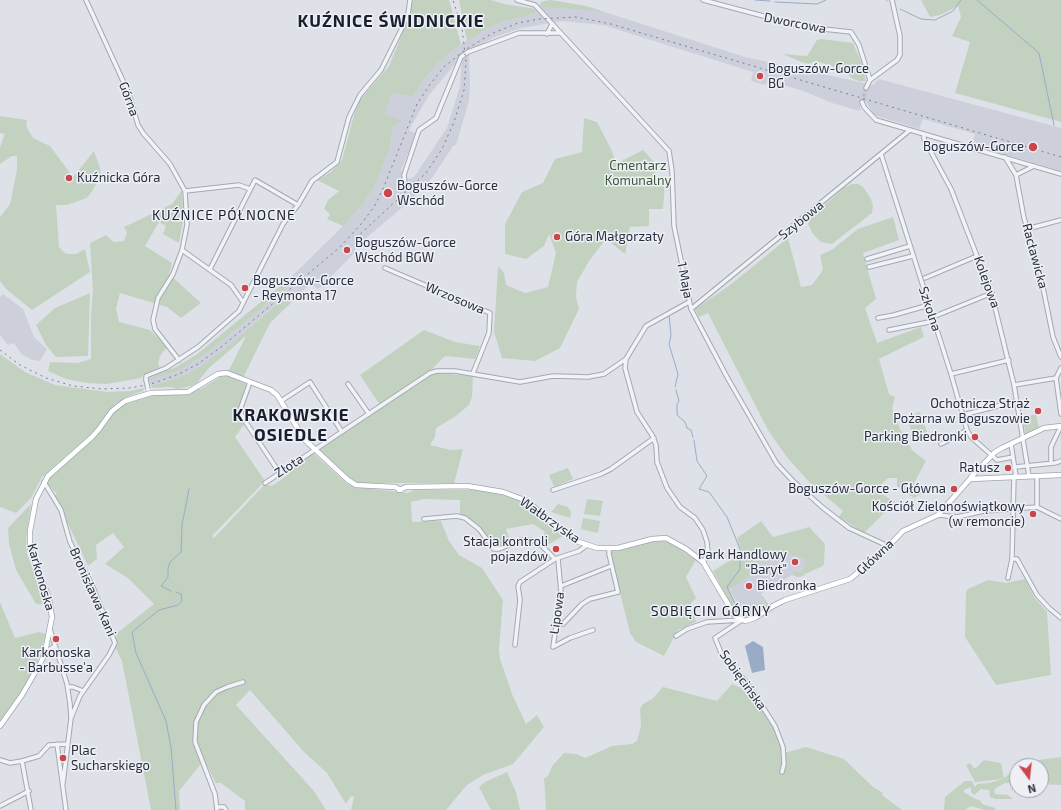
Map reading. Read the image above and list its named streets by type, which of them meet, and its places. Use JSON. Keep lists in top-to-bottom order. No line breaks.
{"streets":{"main road":["Wałbrzyska","Główna","Karkonoska"],"street":["Dworcowa","Górna","Szybowa","Racławicka","1 Maja","Kolejowa","Wrzosowa","Szkolna","Złota","Bronisława Kani","Lipowa","Sobięcińska"]},"crossings":[["Szybowa","1 Maja"],["Szybowa","Szkolna"],["1 Maja","Główna"],["Kolejowa","Główna"],["Wrzosowa","Złota"],["Złota","Wałbrzyska"],["Wałbrzyska","Główna"],["Wałbrzyska","Sobięcińska"],["Główna","Sobięcińska"],["Karkonoska","Bronisława Kani"]],"districts":["KUŹNICE ŚWIDNICKIE","KUŹNICE PÓŁNOCNE","KRAKOWSKIE OSIEDLE","SOBIĘCIN GÓRNY"],"parks":["Cmentarz Komunalny"],"places":["Boguszów-Gorce BG","Boguszów-Gorce","Kuźnicka Góra","Boguszów-Gorce Wschód","Góra Małgorzaty","Boguszów-Gorce Wschód BGW","Boguszów-Gorce - Reymonta 17","Ochotnicza Straż Pożarna w Boguszowie","Parking Biedronki","Ratusz","Boguszów-Gorce - Główna","Kościół Zielonoświątkowy (w remoncie)","Stacja kontroli pojazdów","Park Handlowy \"Baryt\"","Biedronka","Karkonoska - Barbusse'a","Plac Sucharskiego"],"north":"bottom"}
